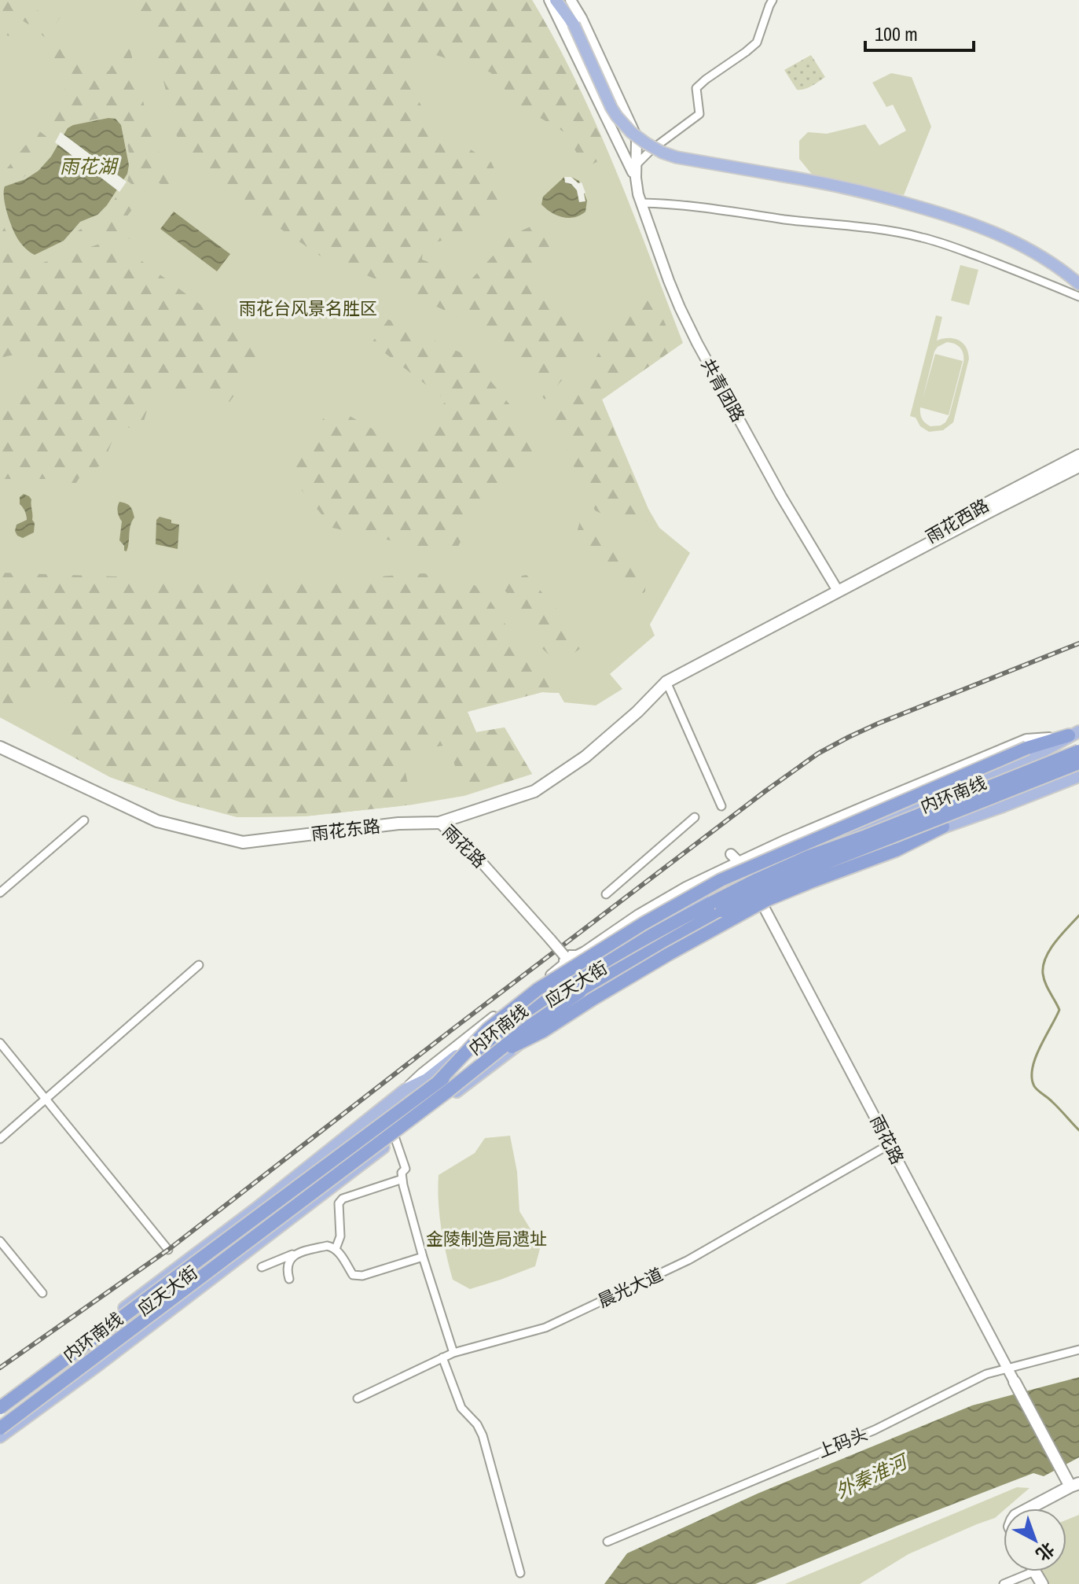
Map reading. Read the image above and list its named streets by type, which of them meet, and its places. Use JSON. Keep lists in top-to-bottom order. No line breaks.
{"streets":{"highway":["内环南线"],"main road":["雨花西路","雨花东路","应天大街"],"street":["共青团路","雨花路","晨光大道","上码头"]},"crossings":[["共青团路","雨花西路"],["雨花西路","雨花东路"],["雨花东路","雨花路"],["雨花路","应天大街"],["雨花路","晨光大道"],["雨花路","上码头"]],"water":["雨花湖","外秦淮河"],"parks":["雨花台风景名胜区","金陵制造局遗址"],"scale_bar":"100 m","north":"bottom right"}
